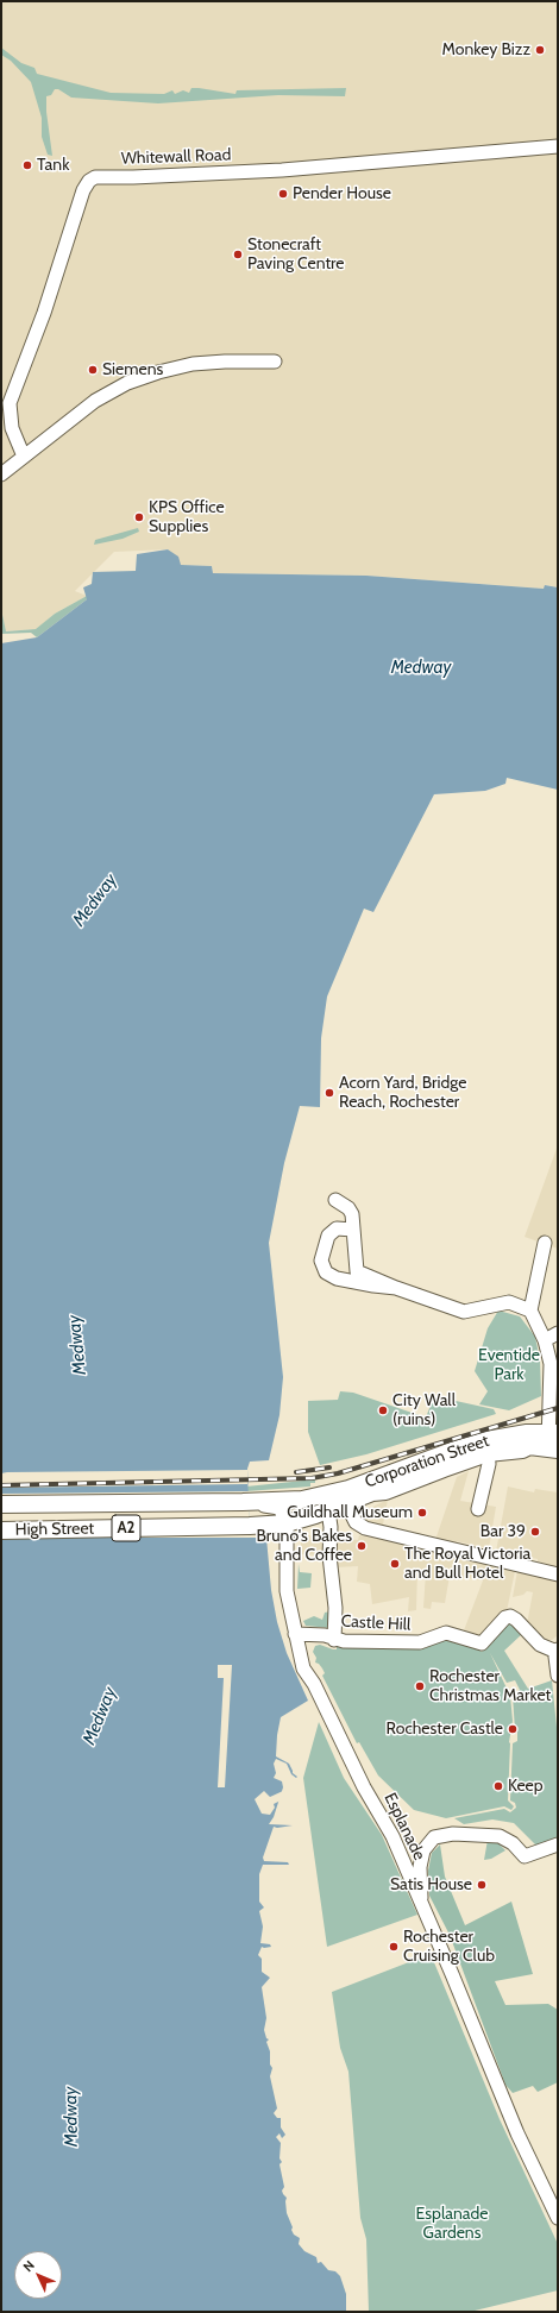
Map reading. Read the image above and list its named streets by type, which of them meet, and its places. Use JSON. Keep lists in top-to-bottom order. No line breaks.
{"streets":{"main road":["Corporation Street","A2","High Street"],"street":["Whitewall Road","Castle Hill","Esplanade"]},"crossings":[["Corporation Street","A2"],["Corporation Street","Esplanade"],["A2","High Street"],["A2","Esplanade"],["High Street","Esplanade"],["Castle Hill","Esplanade"]],"water":["Medway"],"parks":["Eventide Park","Esplanade Gardens"],"places":["Monkey Bizz","Tank","Pender House","Stonecraft Paving Centre","Siemens","KPS Office Supplies","Acorn Yard, Bridge Reach, Rochester","City Wall (ruins)","Guildhall Museum","Bar 39","Bruno's Bakes and Coffee","The Royal Victoria and Bull Hotel","Rochester Christmas Market","Rochester Castle","Keep","Satis House","Rochester Cruising Club"],"north":"top left"}
